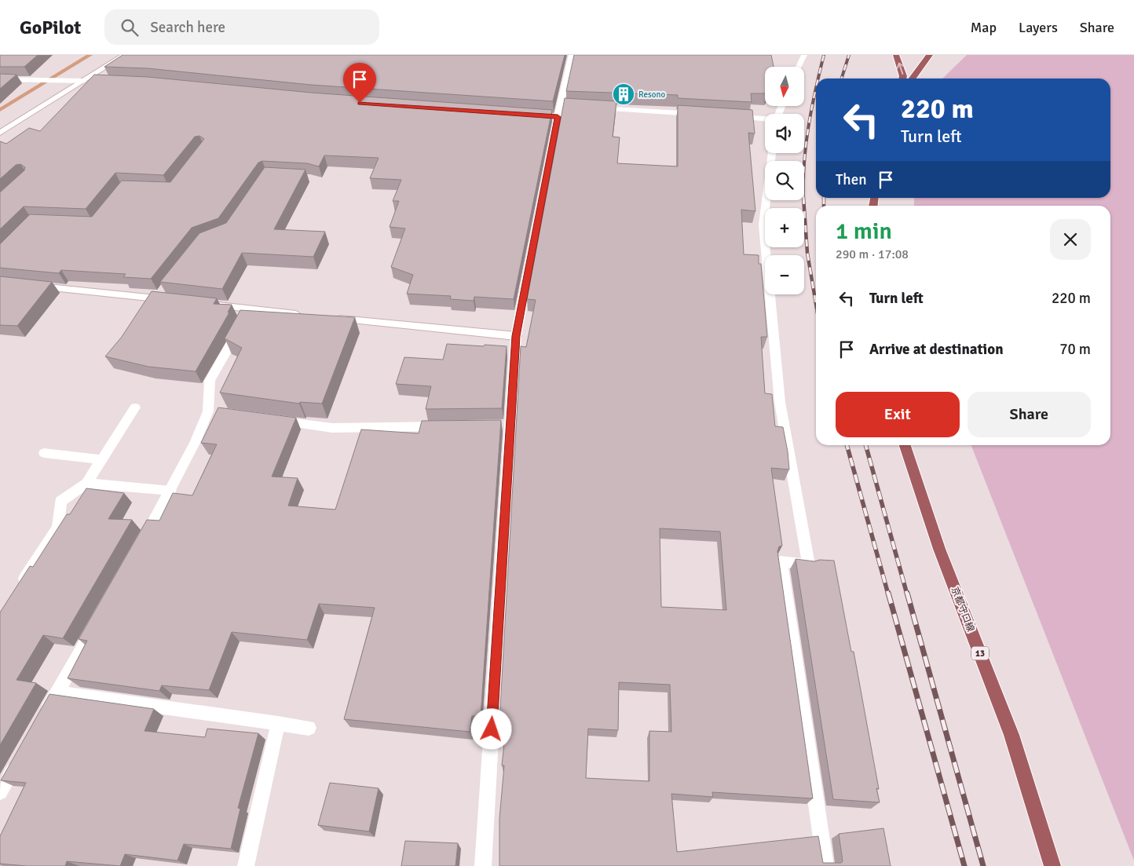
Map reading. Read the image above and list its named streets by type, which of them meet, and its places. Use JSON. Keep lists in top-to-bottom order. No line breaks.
{"streets":{"main road":["京都守口線","13"]},"places":{"building":["Resono"]},"north":"bottom","page":{"header":"GoPilot","search":"Search here","nav":["Map","Layers","Share"],"map_buttons":["+","−"],"turn":["220 m","Turn left"],"then":"Then","heading":["1 min","290 m · 17:08"],"list":[{"name":"Turn left","value":"220 m"},{"name":"Arrive at destination","value":"70 m"}],"buttons":["Exit","Share"]}}
